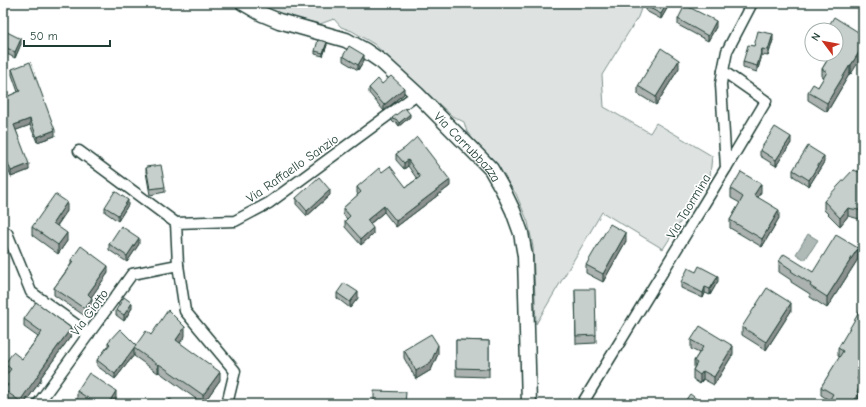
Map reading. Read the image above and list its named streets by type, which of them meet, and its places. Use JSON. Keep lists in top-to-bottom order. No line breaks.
{"streets":{"main road":["Via Carrubbazza"],"street":["Via Raffaello Sanzio","Via Taormina","Via Giotto"]},"crossings":[["Via Carrubbazza","Via Raffaello Sanzio"]],"scale_bar":"50 m","north":"top left"}
